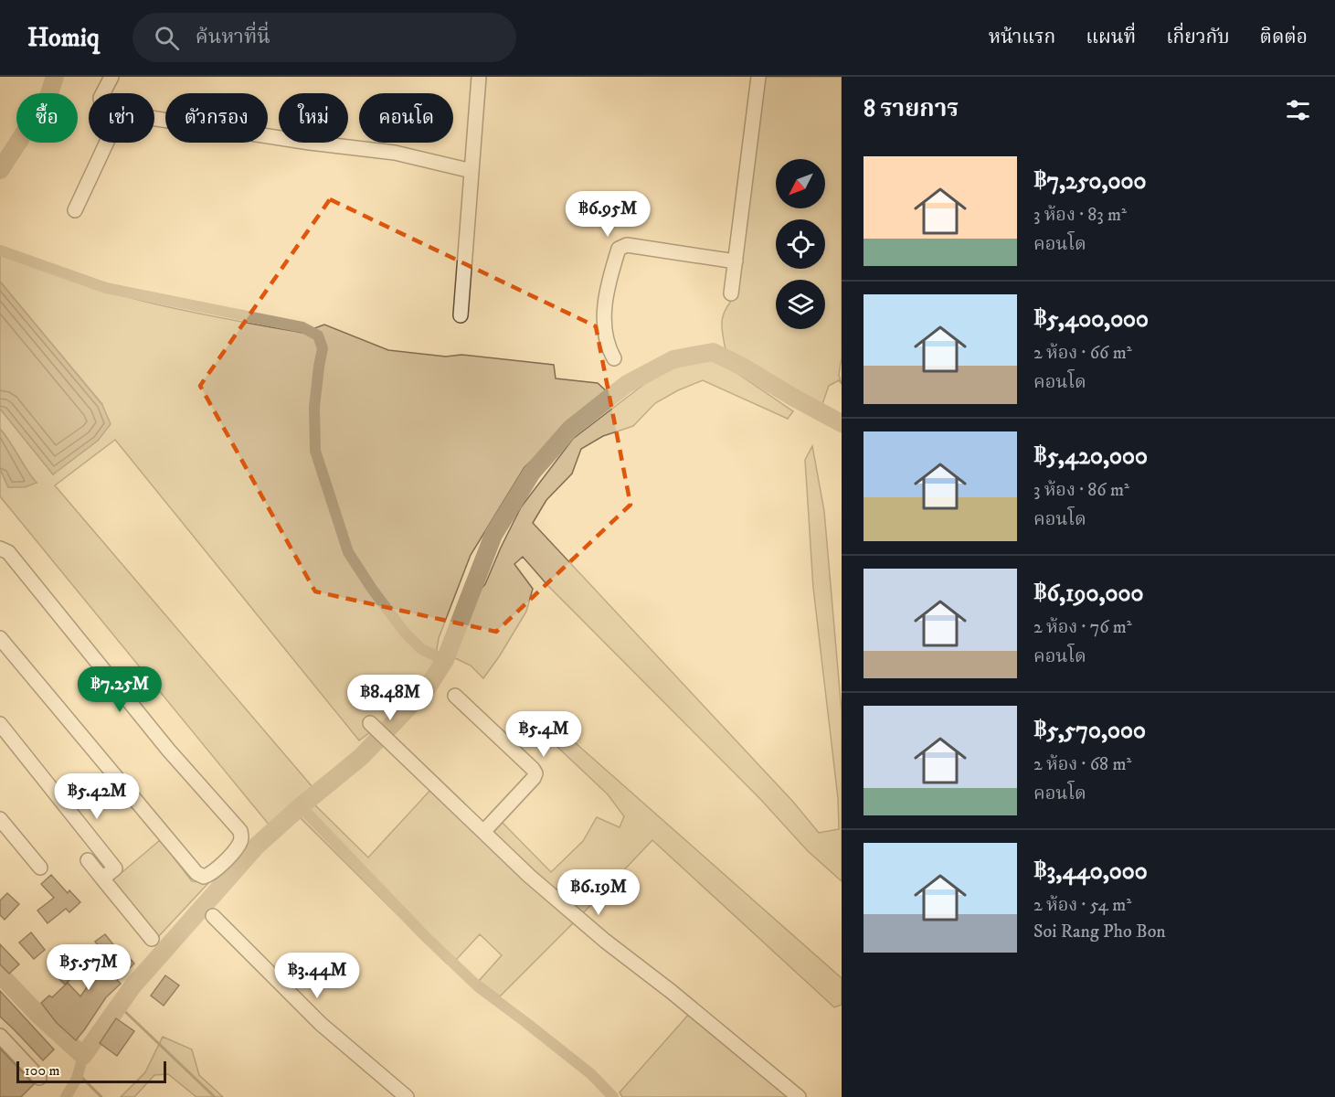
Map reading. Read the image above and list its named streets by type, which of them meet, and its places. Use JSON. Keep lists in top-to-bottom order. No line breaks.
{"scale_bar":"100 m","north":"bottom left","page":{"header":"Homiq","search":"ค้นหาที่นี่","nav":["หน้าแรก","แผนที่","เกี่ยวกับ","ติดต่อ"],"heading":"8 รายการ","chip":["ซื้อ","เช่า","ตัวกรอง","ใหม่","คอนโด"],"list":[{"name":"฿7,250,000","note":"3 ห้อง · 83 m² · คอนโด"},{"name":"฿5,400,000","note":"2 ห้อง · 66 m² · คอนโด"},{"name":"฿5,420,000","note":"3 ห้อง · 86 m² · คอนโด"},{"name":"฿6,190,000","note":"2 ห้อง · 76 m² · คอนโด"},{"name":"฿5,570,000","note":"2 ห้อง · 68 m² · คอนโด"},{"name":"฿3,440,000","note":"2 ห้อง · 54 m² · Soi Rang Pho Bon"}],"price":["฿6.95M","฿7.25M","฿8.48M","฿5.4M","฿5.42M","฿6.19M","฿5.57M","฿3.44M"],"scale":"100 m"}}
